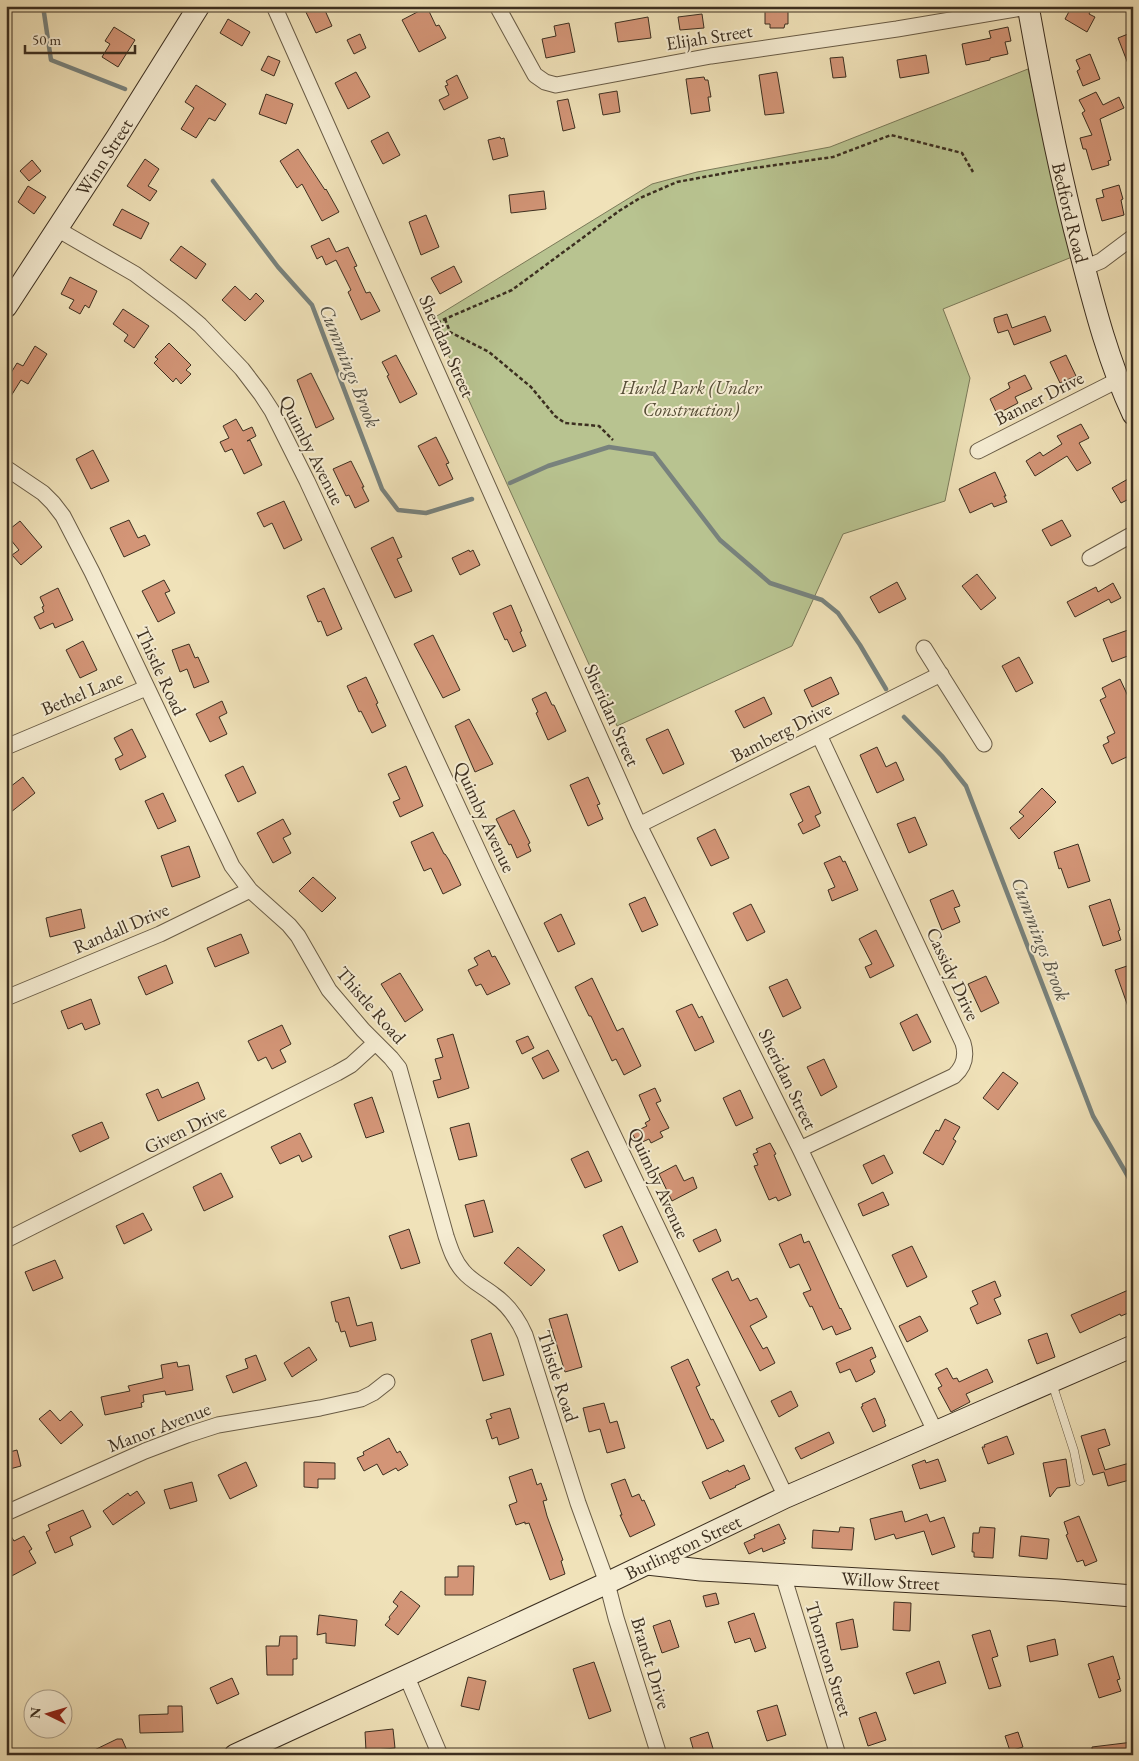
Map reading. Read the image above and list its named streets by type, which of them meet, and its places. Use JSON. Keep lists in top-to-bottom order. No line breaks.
{"streets":{"street":["Elijah Street","Winn Street","Bedford Road","Sheridan Street","Banner Drive","Quimby Avenue","Thistle Road","Bethel Lane","Bamberg Drive","Randall Drive","Cassidy Drive","Given Drive","Manor Avenue","Burlington Street","Willow Street","Thornton Street","Brandt Drive"]},"crossings":[["Elijah Street","Bedford Road"],["Winn Street","Quimby Avenue"],["Bedford Road","Banner Drive"],["Sheridan Street","Bamberg Drive"],["Sheridan Street","Cassidy Drive"],["Sheridan Street","Burlington Street"],["Quimby Avenue","Burlington Street"],["Thistle Road","Bethel Lane"],["Thistle Road","Randall Drive"],["Thistle Road","Given Drive"],["Thistle Road","Burlington Street"],["Thistle Road","Brandt Drive"],["Bamberg Drive","Cassidy Drive"],["Burlington Street","Willow Street"],["Burlington Street","Brandt Drive"],["Willow Street","Thornton Street"]],"water":["Cummings Brook"],"parks":["Hurld Park (Under Construction)"],"scale_bar":"50 m","north":"left"}
